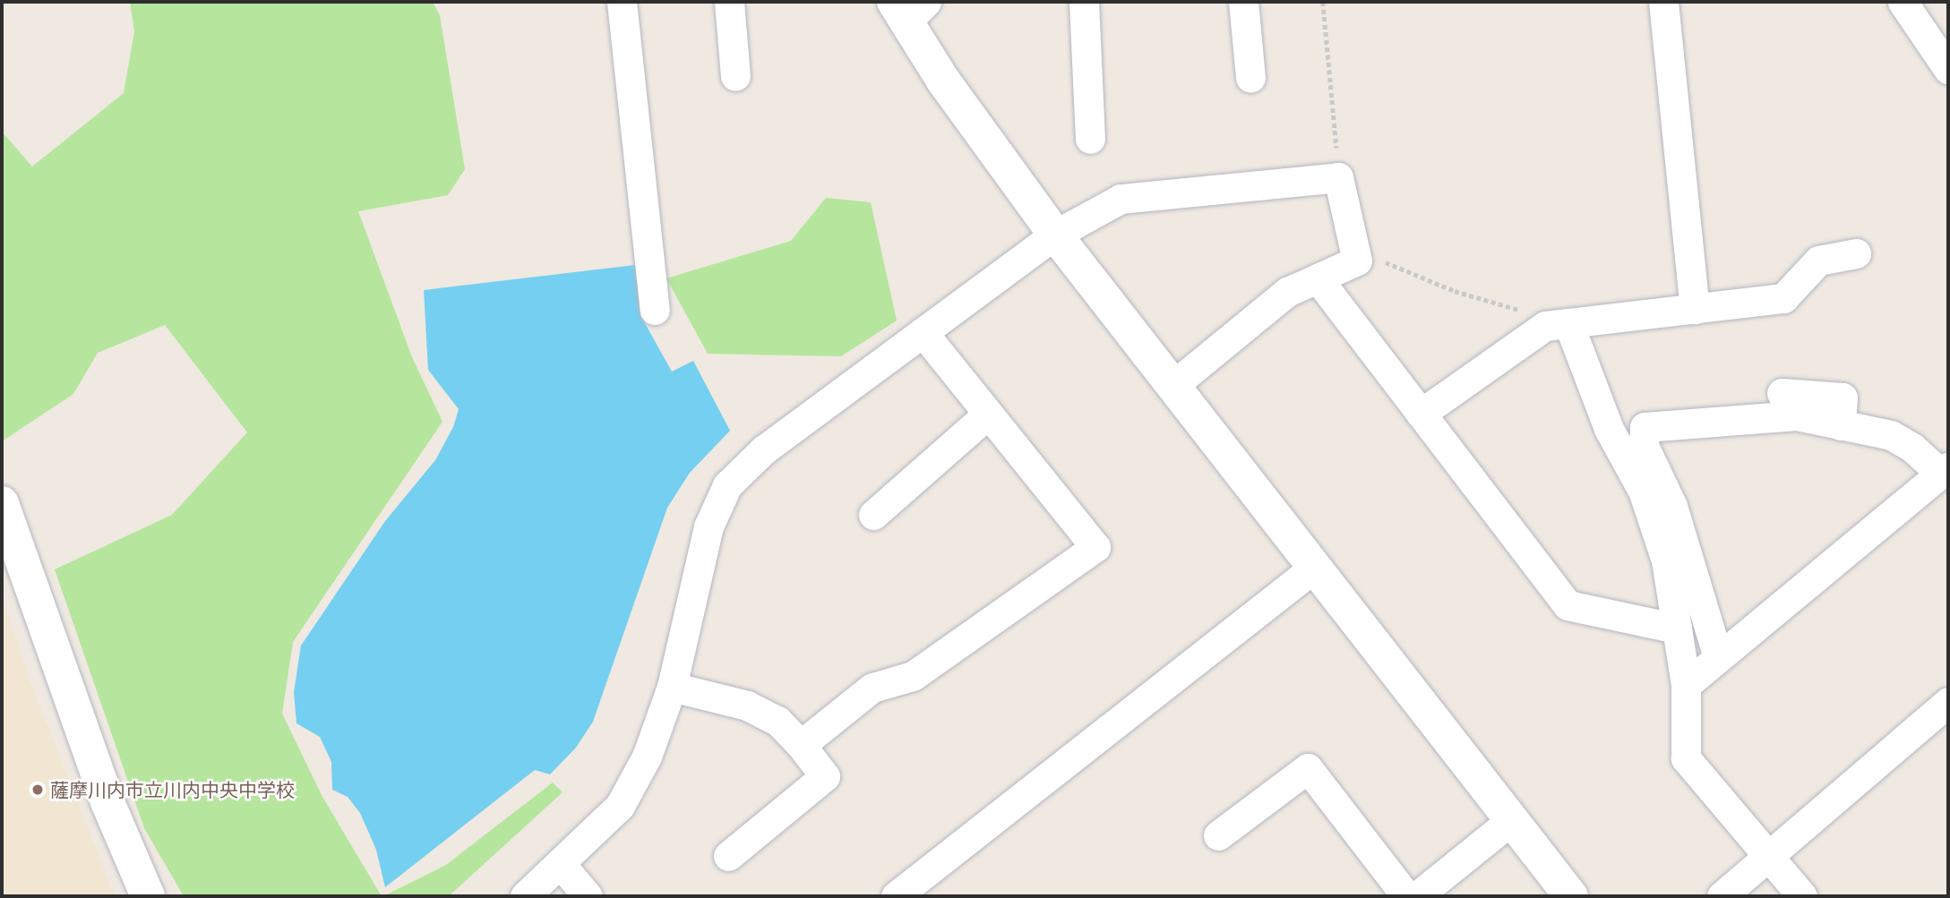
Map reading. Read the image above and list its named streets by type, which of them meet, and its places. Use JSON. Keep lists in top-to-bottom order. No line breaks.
{"places":["薩摩川内市立川内中央中学校"]}
